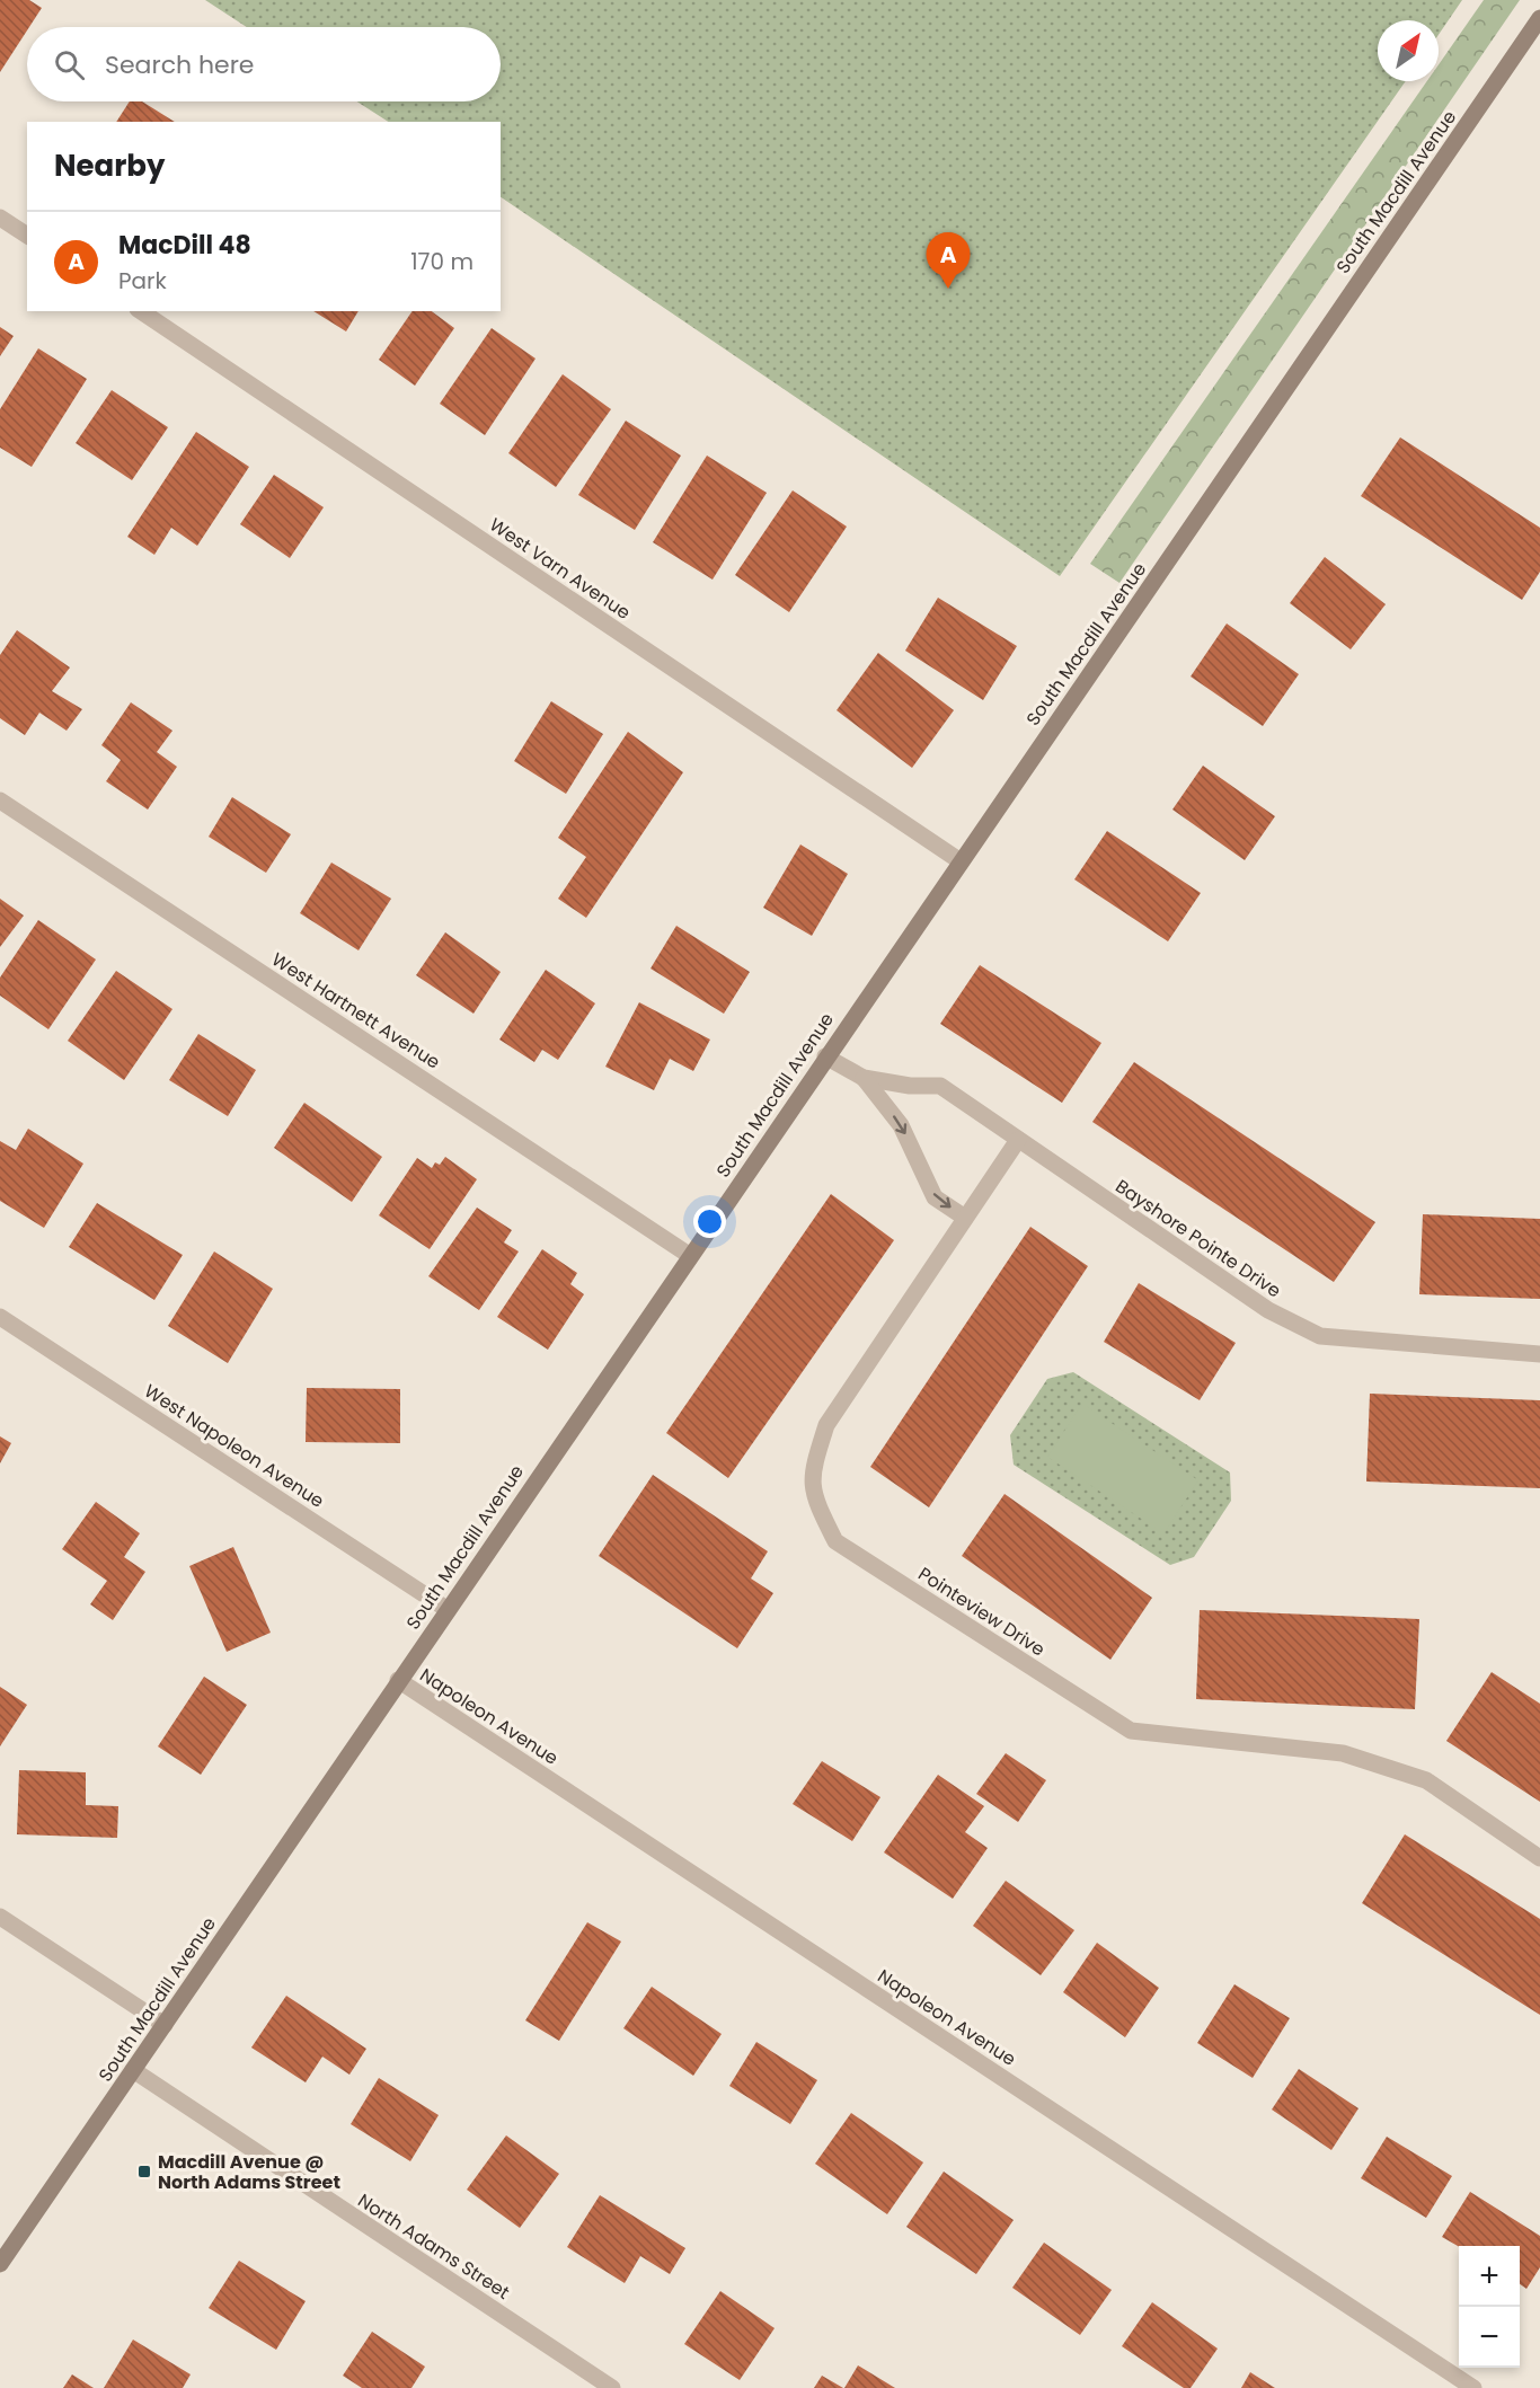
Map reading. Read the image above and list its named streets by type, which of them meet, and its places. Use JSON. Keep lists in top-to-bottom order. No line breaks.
{"streets":{"street":["South Macdill Avenue","West Varn Avenue","West Hartnett Avenue","Bayshore Pointe Drive","West Napoleon Avenue","Pointeview Drive","Napoleon Avenue","North Adams Street"]},"crossings":[["South Macdill Avenue","West Varn Avenue"],["South Macdill Avenue","West Hartnett Avenue"],["South Macdill Avenue","Bayshore Pointe Drive"],["South Macdill Avenue","West Napoleon Avenue"],["South Macdill Avenue","Napoleon Avenue"],["South Macdill Avenue","North Adams Street"],["Bayshore Pointe Drive","Pointeview Drive"]],"places":{"transit":["Macdill Avenue @ North Adams Street"]},"north":"top right","page":{"search":"Search here","heading":"Nearby","list":[{"mark":"A","name":"MacDill 48","note":"Park","value":"170 m"}],"pins":"A","map_buttons":["+","−"]}}
